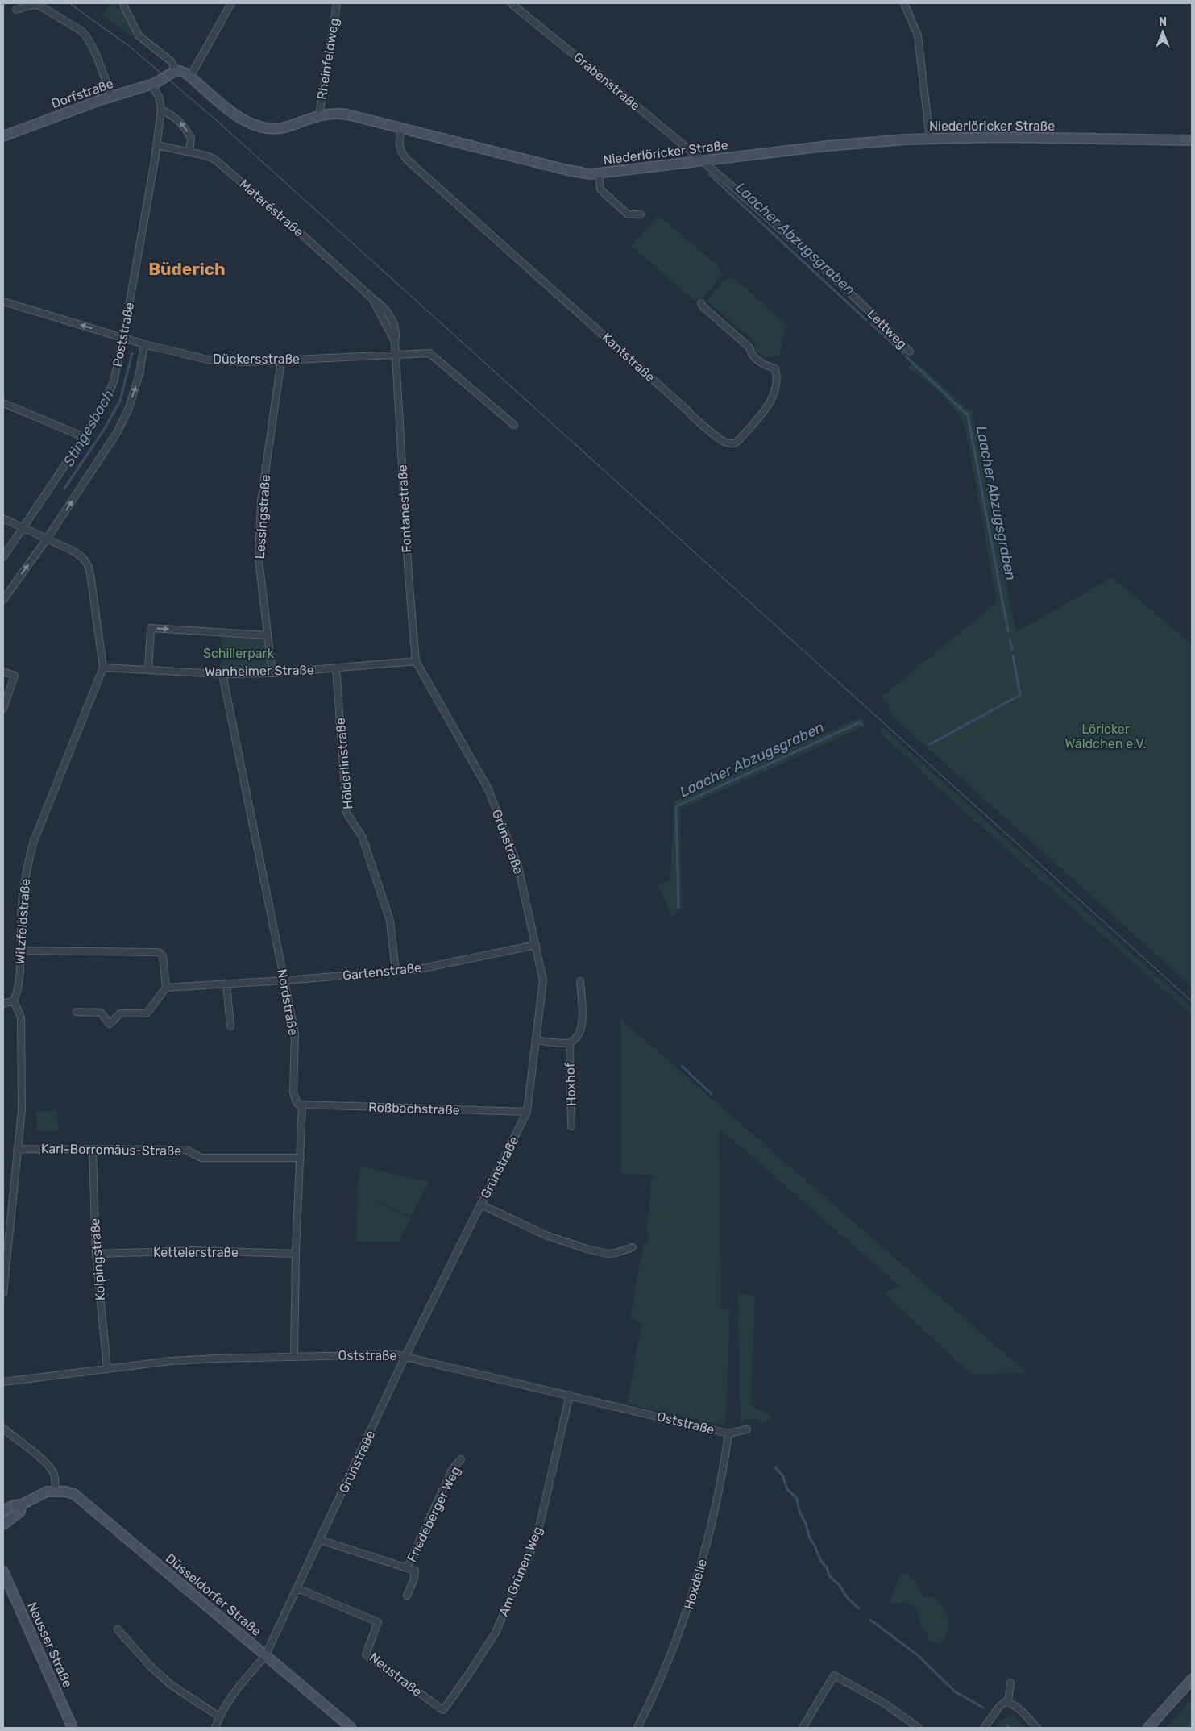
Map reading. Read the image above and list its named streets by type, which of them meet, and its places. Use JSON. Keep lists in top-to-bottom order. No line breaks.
{"streets":{"main road":["Dorfstraße","Niederlöricker Straße","Düsseldorfer Straße","Neusser Straße"],"street":["Rheinfeldweg","Grabenstraße","Mataréstraße","Lettweg","Poststraße","Kantstraße","Dückersstraße","Fontanestraße","Lessingstraße","Wanheimer Straße","Hölderlinstraße","Grünstraße","Witzfeldstraße","Gartenstraße","Nordstraße","Hoxhof","Roßbachstraße","Karl-Borromäus-Straße","Kettelerstraße","Kolpingstraße","Oststraße","Friedeberger Weg","Am Grünen Weg","Hoxdelle","Neustraße"]},"crossings":[["Rheinfeldweg","Niederlöricker Straße"],["Grabenstraße","Niederlöricker Straße"],["Grabenstraße","Lettweg"],["Dorfstraße","Niederlöricker Straße"],["Dorfstraße","Poststraße"],["Niederlöricker Straße","Lettweg"],["Niederlöricker Straße","Kantstraße"],["Mataréstraße","Poststraße"],["Mataréstraße","Dückersstraße"],["Mataréstraße","Fontanestraße"],["Poststraße","Dückersstraße"],["Poststraße","Witzfeldstraße"],["Dückersstraße","Fontanestraße"],["Dückersstraße","Lessingstraße"],["Fontanestraße","Wanheimer Straße"],["Fontanestraße","Grünstraße"],["Lessingstraße","Wanheimer Straße"],["Wanheimer Straße","Hölderlinstraße"],["Wanheimer Straße","Grünstraße"],["Wanheimer Straße","Witzfeldstraße"],["Wanheimer Straße","Nordstraße"],["Hölderlinstraße","Gartenstraße"],["Grünstraße","Gartenstraße"],["Grünstraße","Roßbachstraße"],["Grünstraße","Oststraße"],["Grünstraße","Friedeberger Weg"],["Grünstraße","Düsseldorfer Straße"],["Grünstraße","Neustraße"],["Gartenstraße","Nordstraße"],["Nordstraße","Roßbachstraße"],["Karl-Borromäus-Straße","Kolpingstraße"],["Kettelerstraße","Kolpingstraße"],["Kolpingstraße","Oststraße"],["Oststraße","Am Grünen Weg"],["Oststraße","Hoxdelle"],["Am Grünen Weg","Neustraße"]],"districts":["Büderich"],"water":["Laacher Abzugsgraben","Stingesbach"],"parks":["Schillerpark","Löricker Wäldchen e.V."],"north":"top"}
